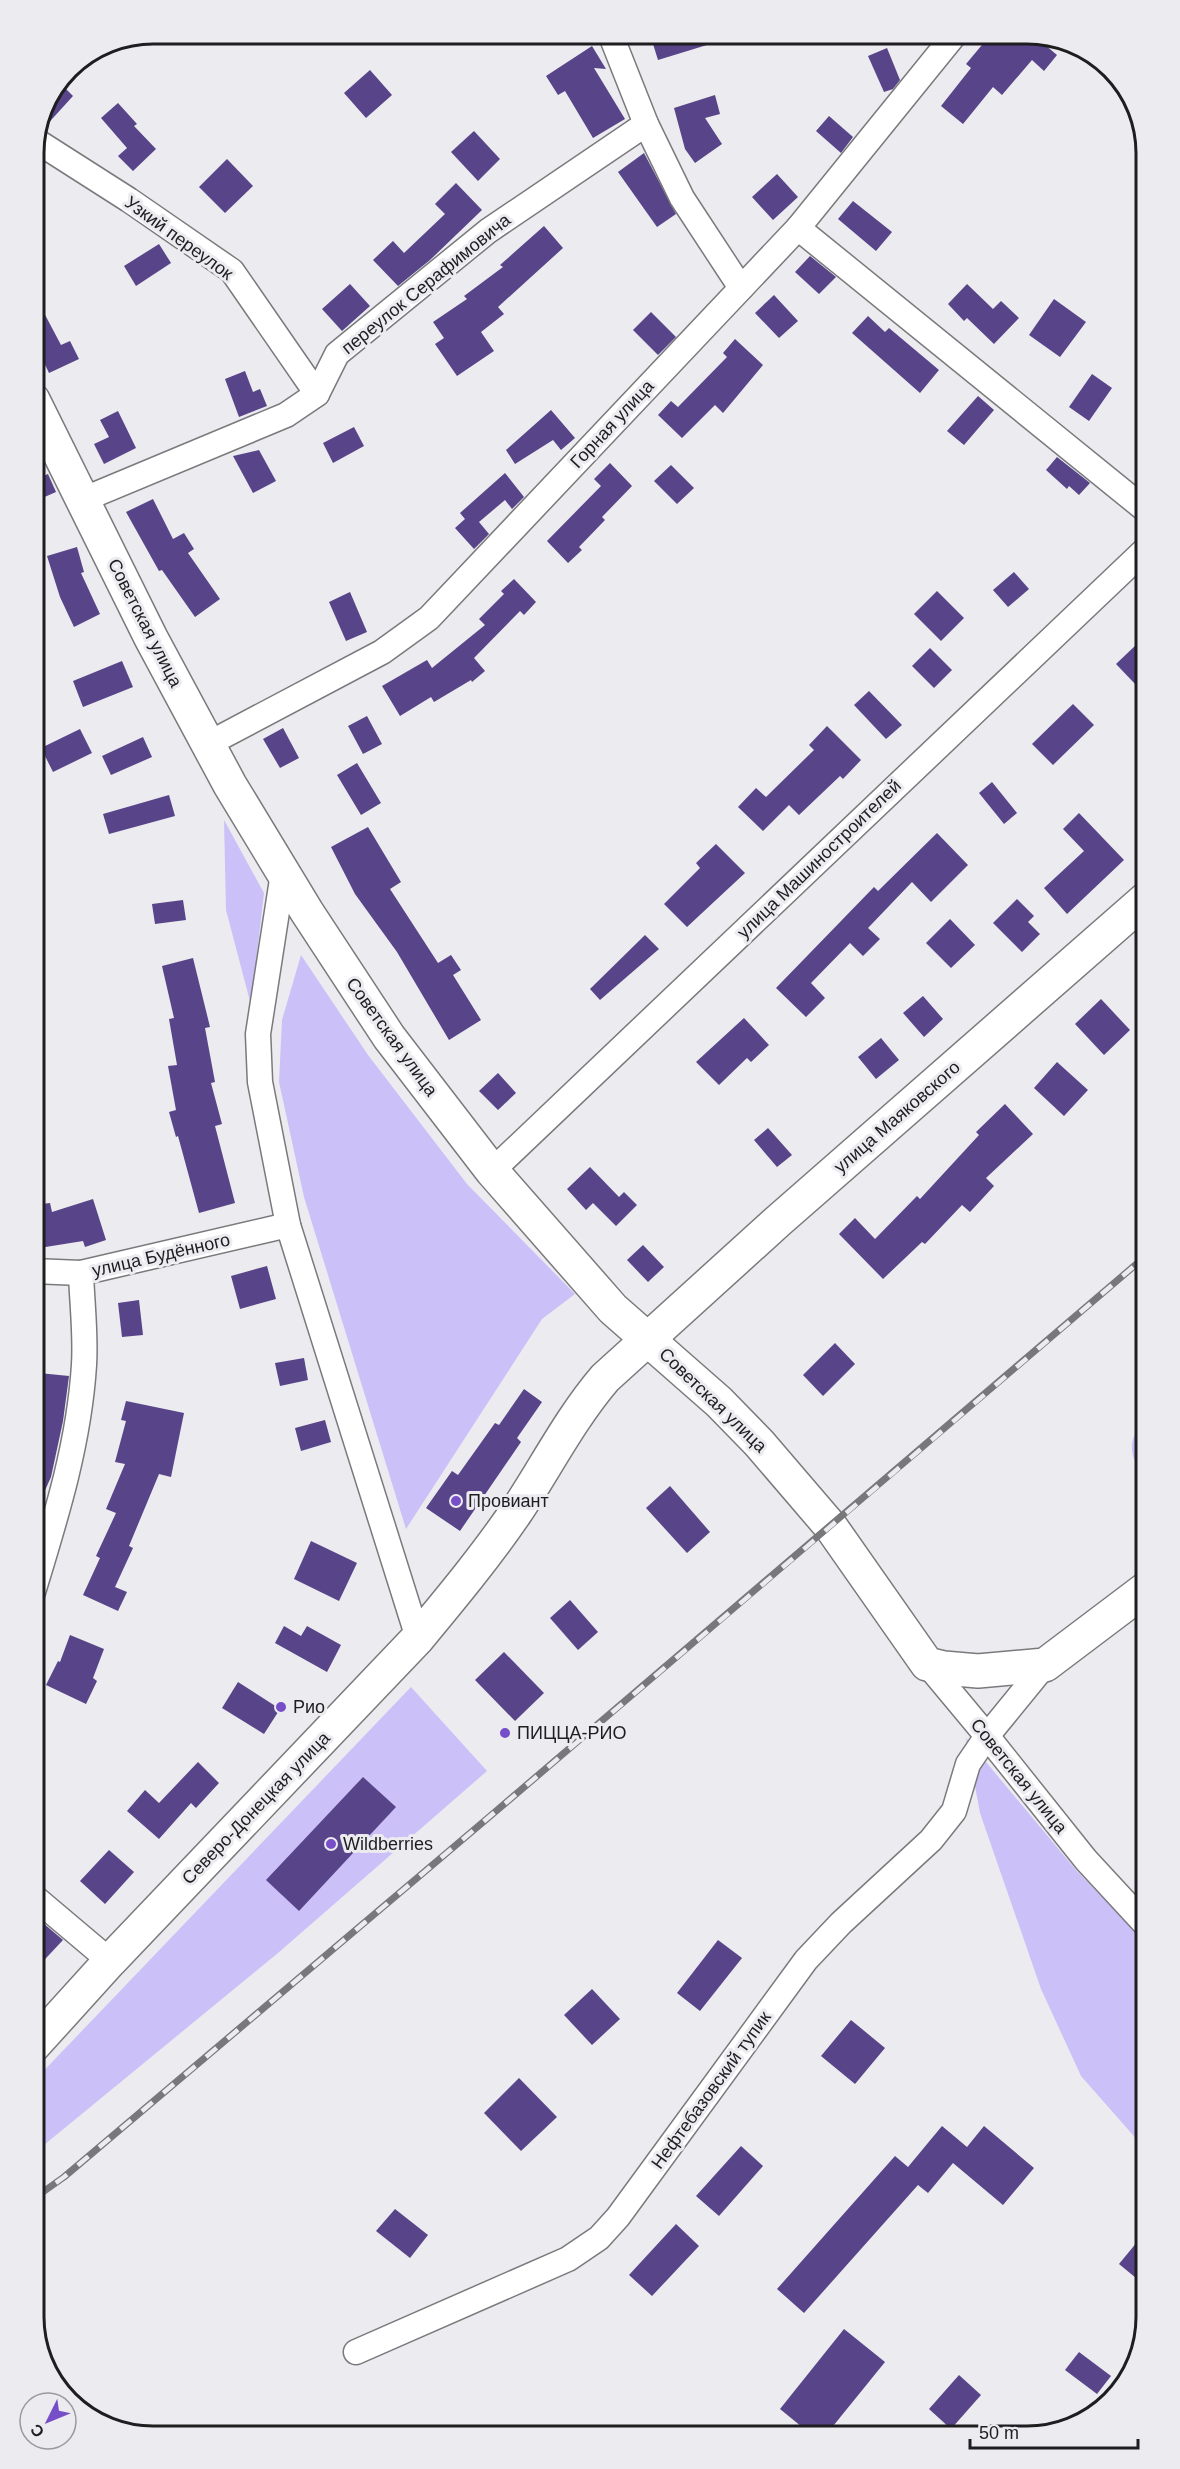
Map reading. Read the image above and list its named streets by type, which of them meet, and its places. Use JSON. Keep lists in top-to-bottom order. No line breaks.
{"streets":{"main road":["Советская улица","улица Маяковского","Северо-Донецкая улица"],"street":["Узкий переулок","переулок Серафимовича","Горная улица","улица Машиностроителей","улица Будённого","Нефтебазовский тупик"]},"crossings":[["Узкий переулок","переулок Серафимовича"],["переулок Серафимовича","Советская улица"],["Горная улица","Советская улица"],["Советская улица","улица Машиностроителей"],["Советская улица","улица Маяковского"],["Советская улица","Северо-Донецкая улица"],["Советская улица","Нефтебазовский тупик"],["улица Маяковского","Северо-Донецкая улица"]],"places":["Провиант","Рио","ПИЦЦА-РИО","Wildberries"],"scale_bar":"50 m","north":"bottom left"}
